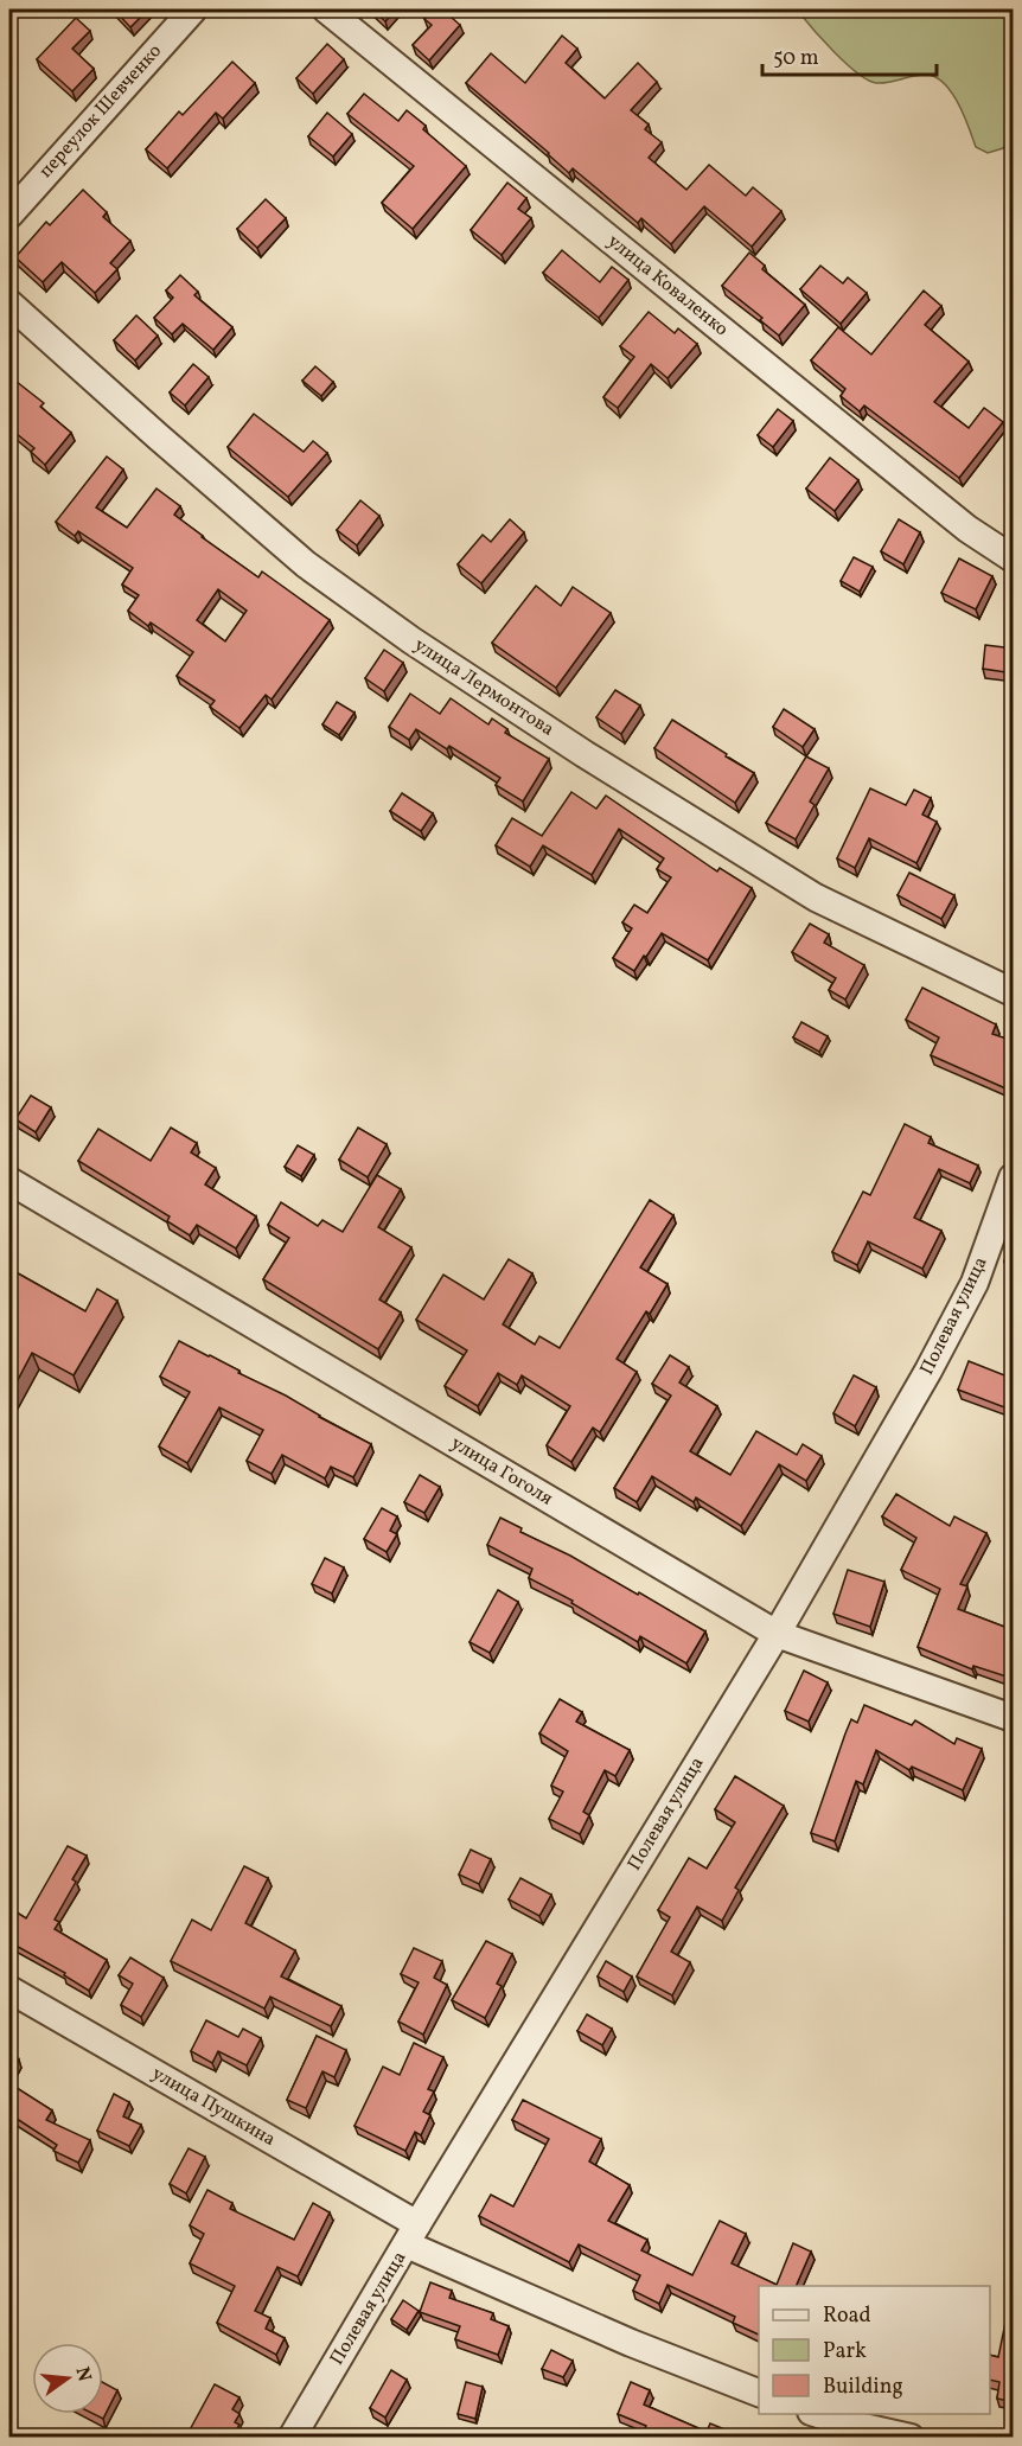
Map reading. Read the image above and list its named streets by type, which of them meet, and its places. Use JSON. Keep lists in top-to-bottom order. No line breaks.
{"streets":{"street":["переулок Шевченко","улица Коваленко","улица Лермонтова","Полевая улица","улица Гоголя","улица Пушкина"]},"crossings":[["Полевая улица","улица Гоголя"],["Полевая улица","улица Пушкина"]],"legend":["Road","Park","Building"],"scale_bar":"50 m","north":"right"}
